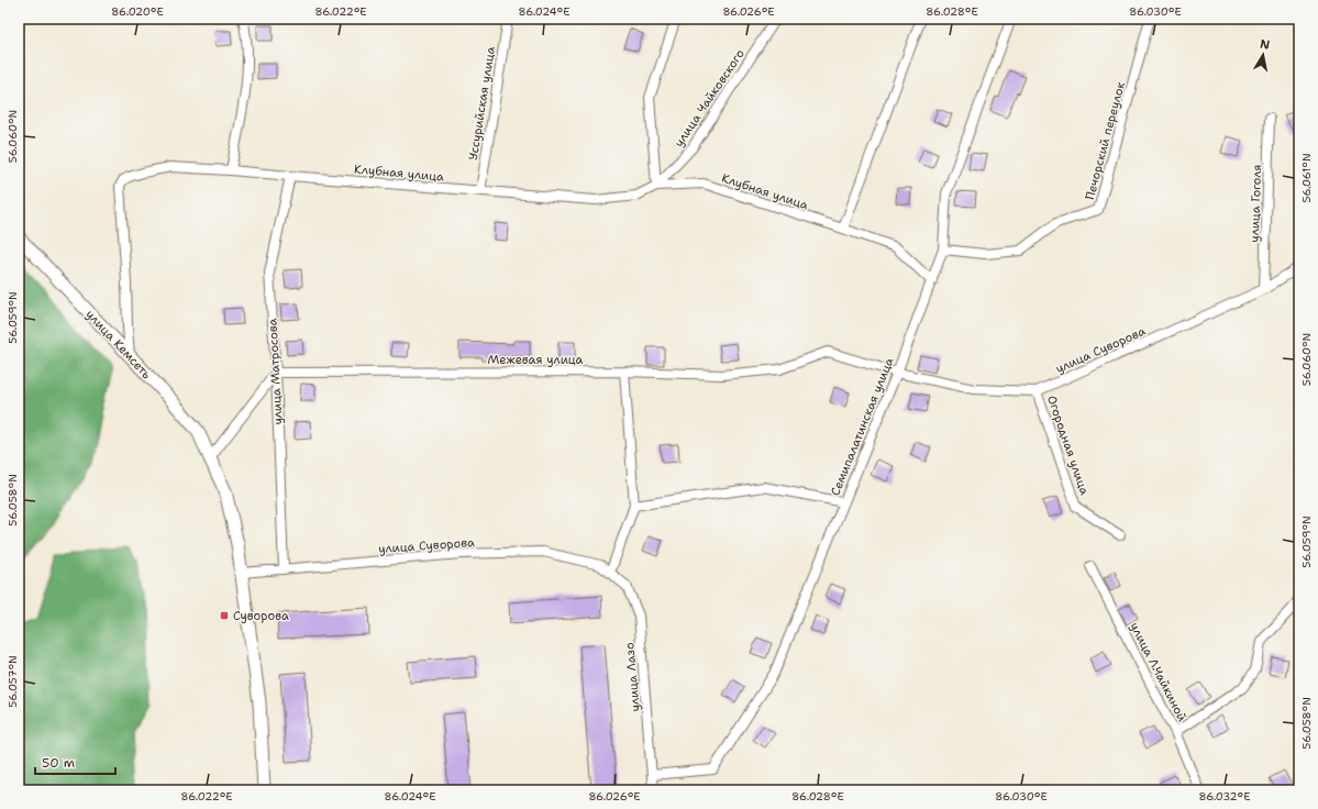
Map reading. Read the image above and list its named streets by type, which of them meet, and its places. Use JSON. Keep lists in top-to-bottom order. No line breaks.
{"streets":{"main road":["улица Кемсеть"],"street":["улица Чайковского","Уссурийская улица","Печорский переулок","Клубная улица","улица Гоголя","улица Суворова","Межевая улица","улица Матросова","Семипалатинская улица","Огородная улица","улица Л.Чайкиной","улица Лазо"]},"crossings":[["улица Чайковского","Клубная улица"],["Уссурийская улица","Клубная улица"],["Печорский переулок","Семипалатинская улица"],["Клубная улица","улица Кемсеть"],["Клубная улица","улица Матросова"],["Клубная улица","Семипалатинская улица"],["улица Гоголя","улица Суворова"],["улица Суворова","Межевая улица"],["улица Суворова","улица Матросова"],["улица Суворова","Семипалатинская улица"],["улица Суворова","Огородная улица"],["улица Суворова","улица Лазо"],["Межевая улица","улица Матросова"],["Межевая улица","Семипалатинская улица"],["Семипалатинская улица","улица Лазо"]],"places":{"transit":["Суворова"]},"scale_bar":"50 m","north":"top","coordinates":["86.020°E","86.022°E","86.024°E","86.026°E","86.028°E","86.030°E","56.060°N","56.061°N","56.059°N","56.058°N","56.057°N","86.032°E"]}
